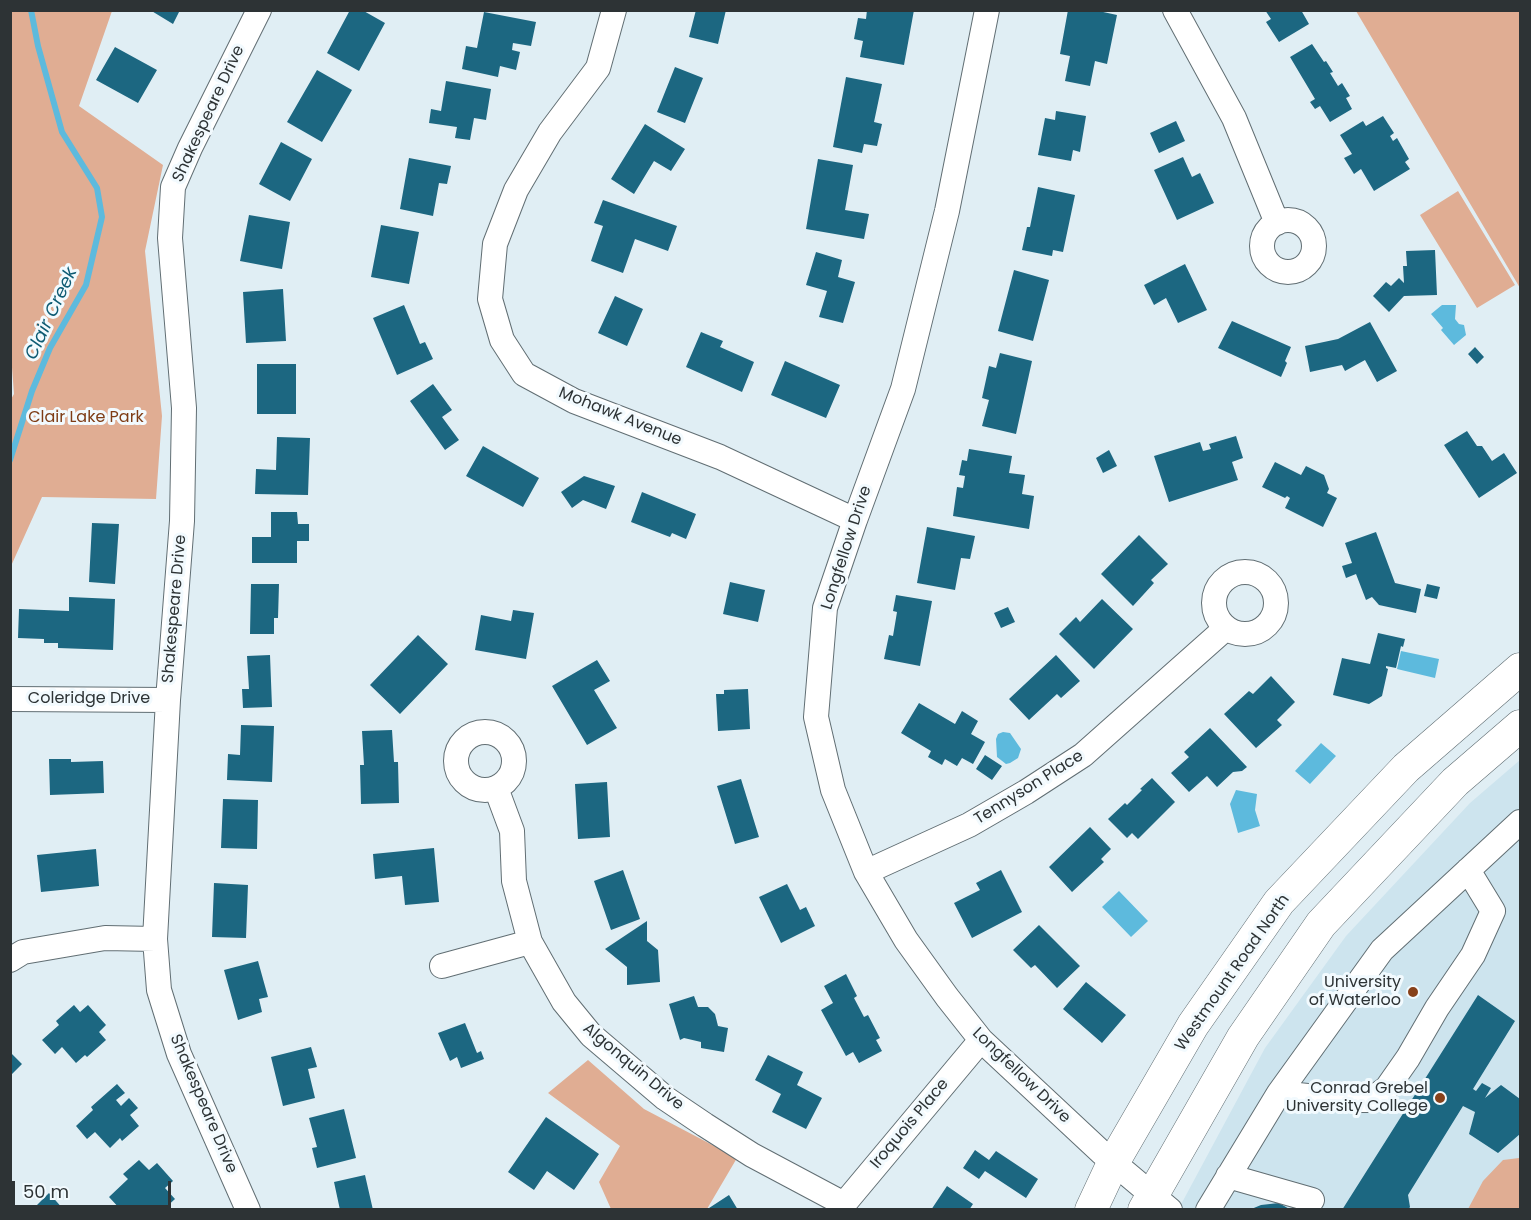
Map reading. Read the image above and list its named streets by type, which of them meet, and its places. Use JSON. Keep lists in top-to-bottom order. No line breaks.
{"streets":{"main road":["Westmount Road North"],"street":["Shakespeare Drive","Mohawk Avenue","Longfellow Drive","Coleridge Drive","Tennyson Place","Algonquin Drive","Iroquois Place"]},"crossings":[["Shakespeare Drive","Coleridge Drive"],["Mohawk Avenue","Longfellow Drive"],["Longfellow Drive","Tennyson Place"],["Longfellow Drive","Westmount Road North"],["Longfellow Drive","Iroquois Place"],["Algonquin Drive","Iroquois Place"]],"water":["Clair Creek"],"parks":["Clair Lake Park"],"places":["University of Waterloo","Conrad Grebel University College"],"scale_bar":"50 m"}
